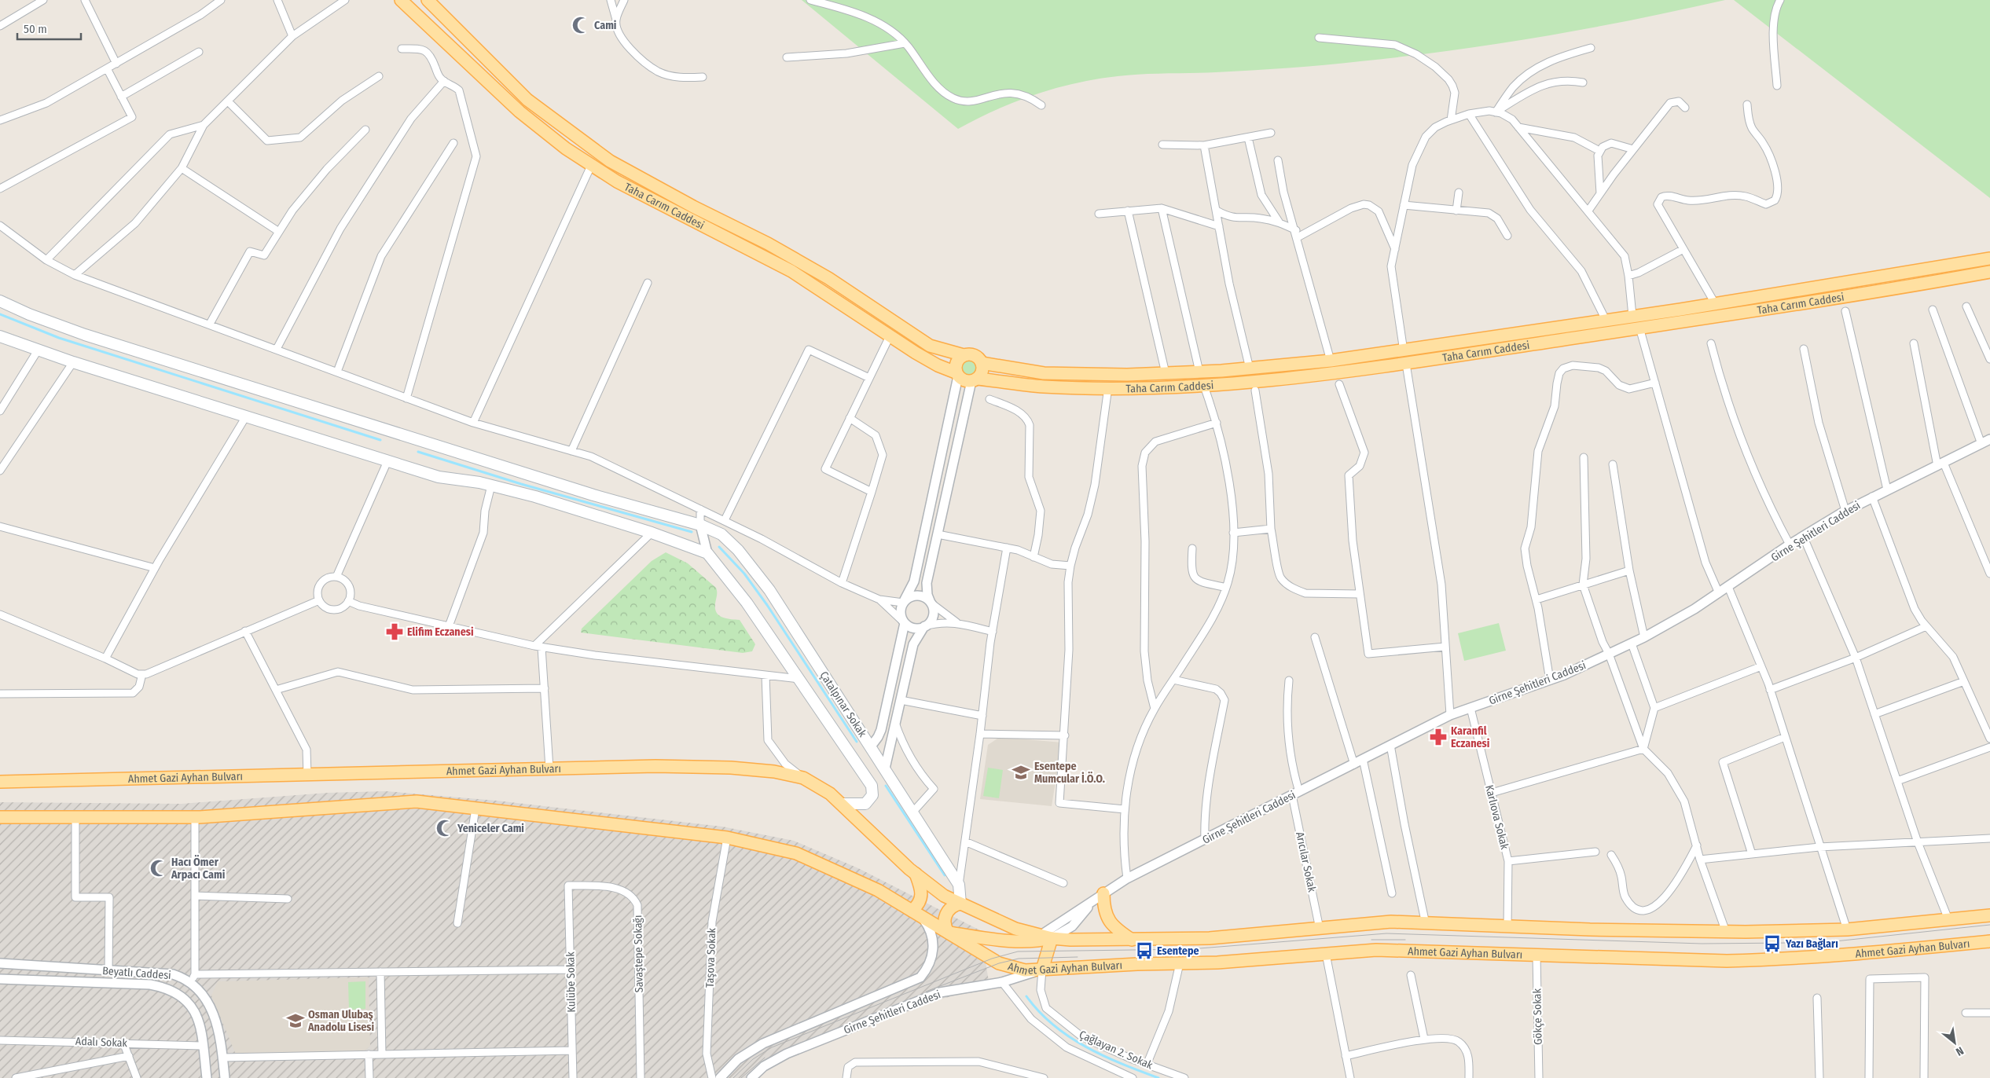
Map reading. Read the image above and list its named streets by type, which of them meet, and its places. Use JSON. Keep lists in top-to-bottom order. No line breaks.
{"streets":{"main road":["Taha Carım Caddesi","Çatalpınar Sokak","Ahmet Gazi Ayhan Bulvarı"],"street":["Girne Şehitleri Caddesi","Karlıova Sokak","Arıcılar Sokak","Savaştepe Sokağı","Taşova Sokak","Beyatlı Caddesi","Kulübe Sokak","Gökçe Sokak","Adalı Sokak","Çağlayan 2. Sokak"]},"crossings":[["Girne Şehitleri Caddesi","Ahmet Gazi Ayhan Bulvarı"],["Girne Şehitleri Caddesi","Karlıova Sokak"],["Girne Şehitleri Caddesi","Arıcılar Sokak"],["Girne Şehitleri Caddesi","Çağlayan 2. Sokak"],["Çatalpınar Sokak","Ahmet Gazi Ayhan Bulvarı"],["Ahmet Gazi Ayhan Bulvarı","Karlıova Sokak"],["Ahmet Gazi Ayhan Bulvarı","Arıcılar Sokak"],["Ahmet Gazi Ayhan Bulvarı","Taşova Sokak"],["Ahmet Gazi Ayhan Bulvarı","Gökçe Sokak"],["Ahmet Gazi Ayhan Bulvarı","Çağlayan 2. Sokak"],["Savaştepe Sokağı","Kulübe Sokak"],["Beyatlı Caddesi","Adalı Sokak"]],"places":{"mosque":["Cami","Yeniceler Cami","Hacı Ömer Arpacı Cami"],"pharmacy":["Elifim Eczanesi","Karanfil Eczanesi"],"school or university":["Esentepe Mumcular İ.Ö.O.","Osman Ulubaş Anadolu Lisesi"],"bus stop":["Yazı Bağları","Esentepe"]},"scale_bar":"50 m","north":"bottom right"}
